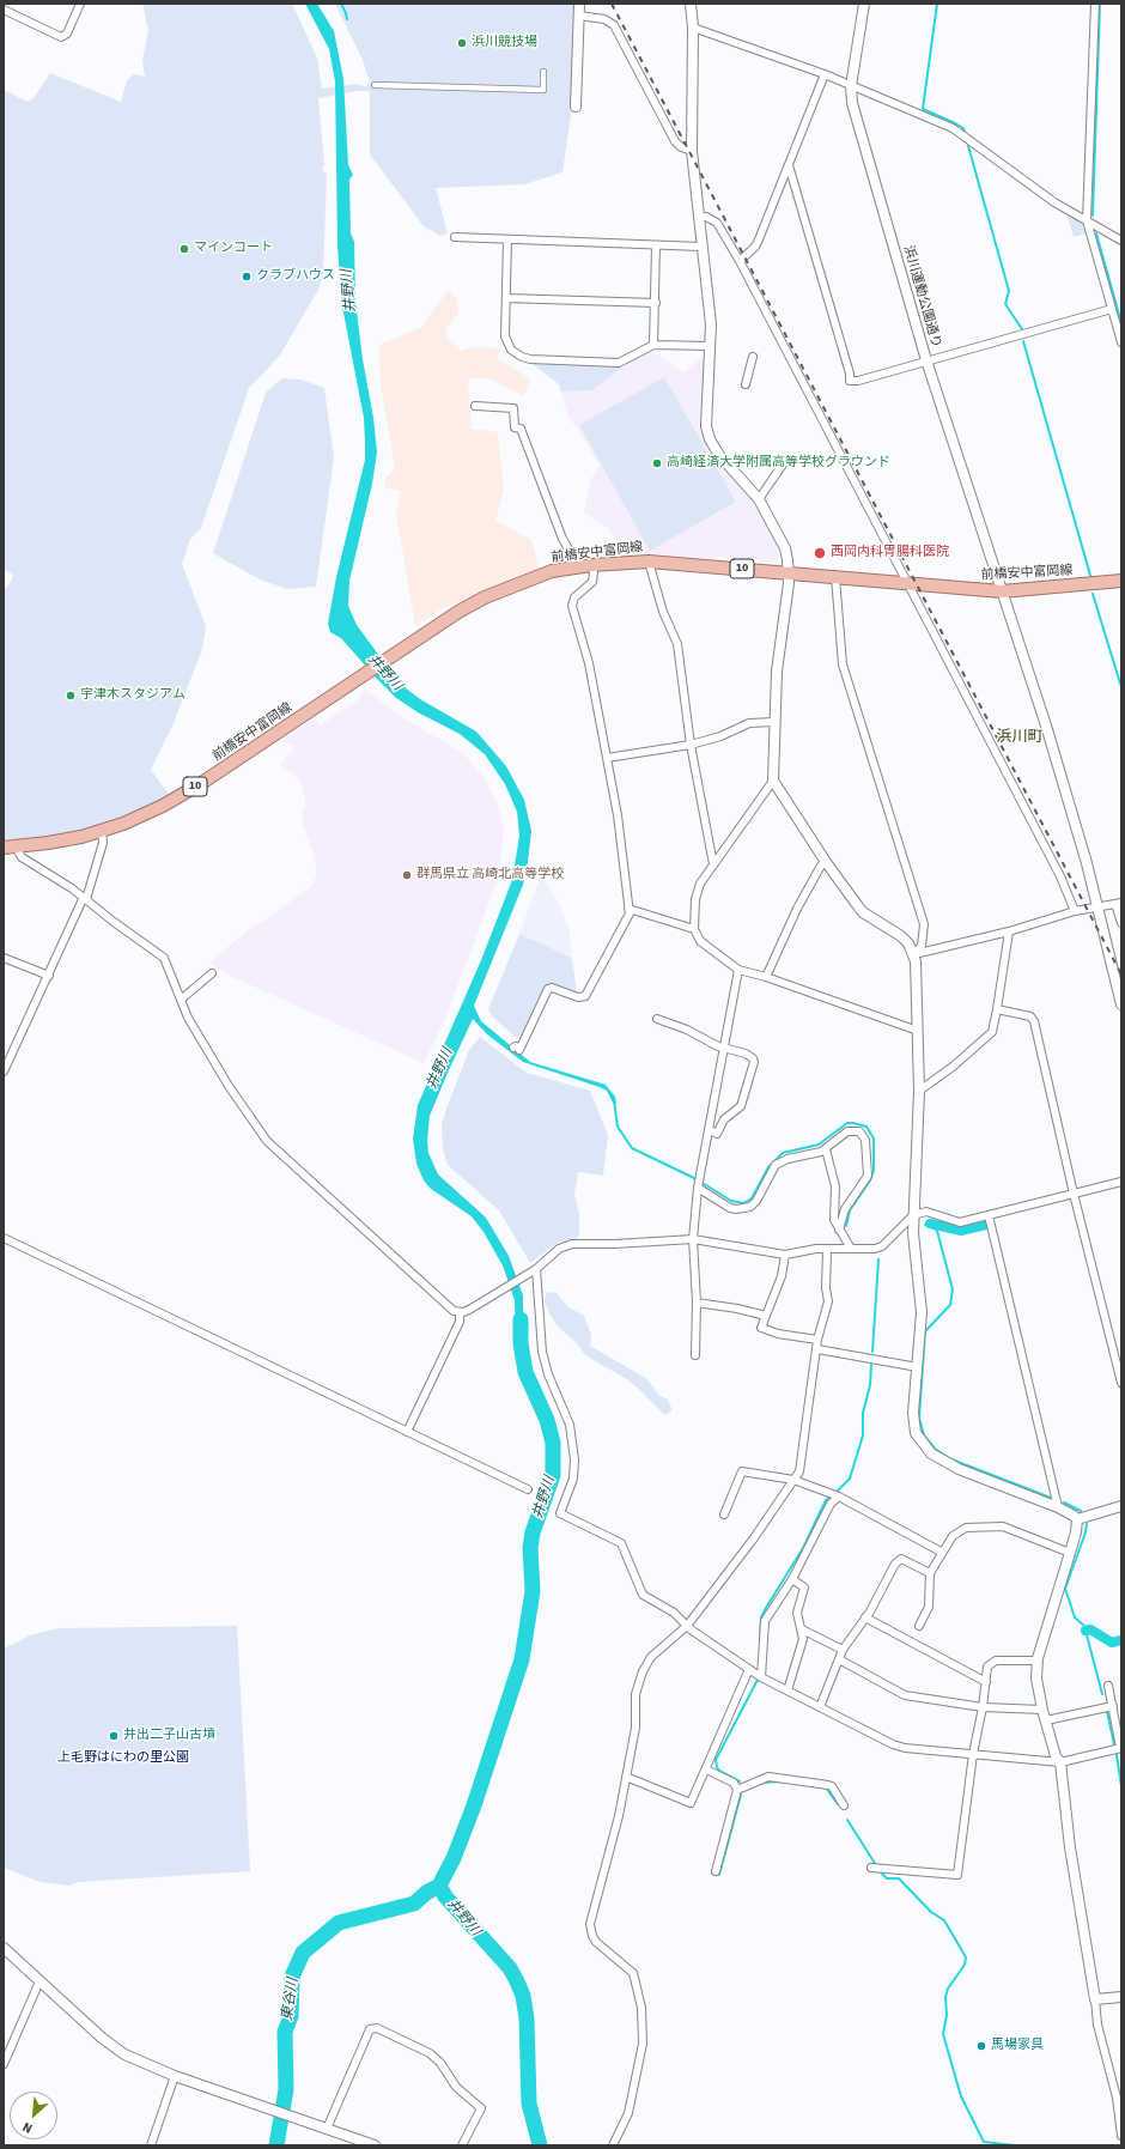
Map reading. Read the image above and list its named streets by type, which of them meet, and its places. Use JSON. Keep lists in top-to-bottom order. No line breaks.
{"streets":{"main road":["前橋安中富岡線","10"],"street":["浜川運動公園通り"]},"crossings":[["浜川運動公園通り","前橋安中富岡線"]],"districts":["浜川町"],"water":["井野川","東谷川"],"parks":["上毛野はにわの里公園"],"places":["浜川競技場","マインコート","クラブハウス","高崎経済大学附属高等学校グラウンド","西岡内科胃腸科医院","宇津木スタジアム","群馬県立 高崎北高等学校","井出二子山古墳","馬場家具"],"north":"bottom left"}
